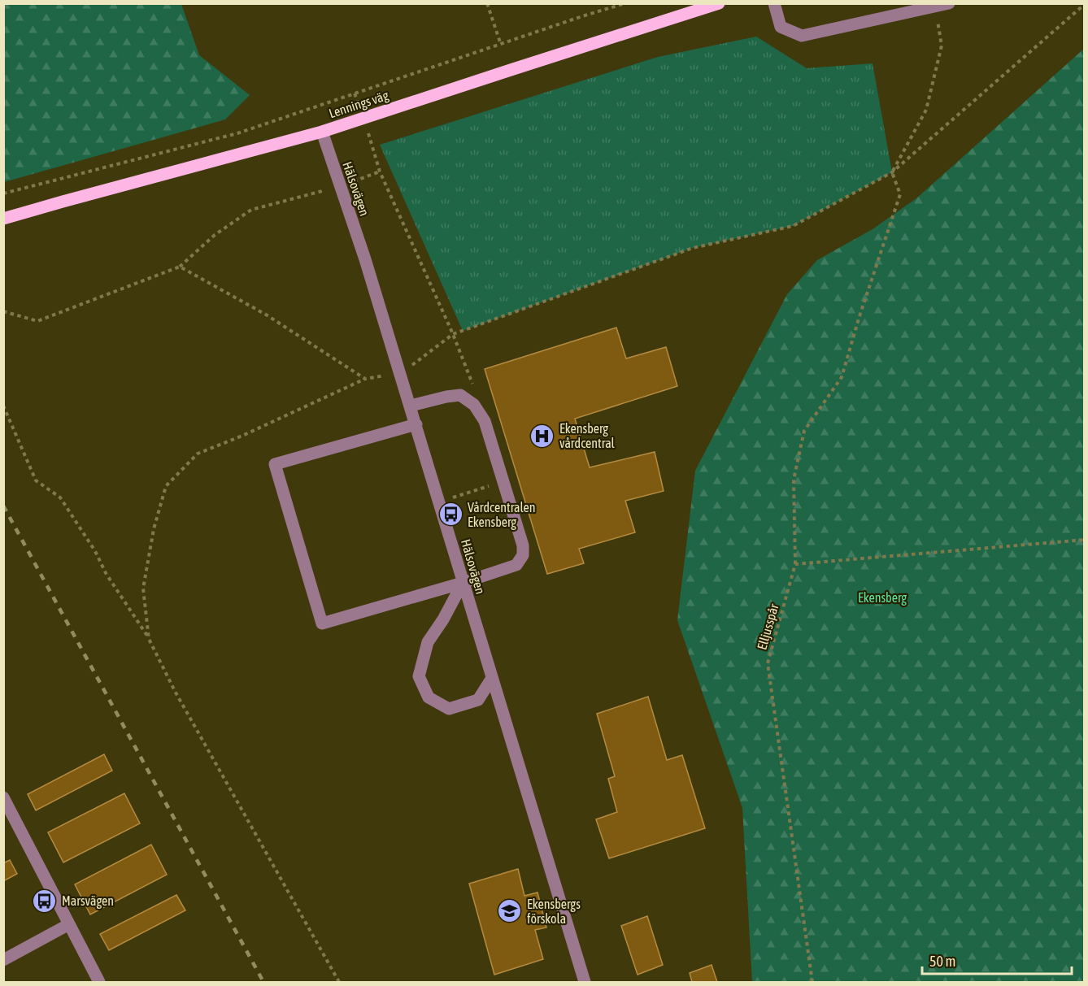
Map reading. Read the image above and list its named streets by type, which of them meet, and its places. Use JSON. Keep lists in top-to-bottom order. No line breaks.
{"streets":{"main road":["Lennings väg"],"street":["Hälsovägen"],"path":["Elljusspår"]},"crossings":[["Lennings väg","Hälsovägen"]],"parks":["Ekensberg"],"places":{"hospital":["Ekensberg vårdcentral"],"bus stop":["Vårdcentralen Ekensberg","Marsvägen"],"school or university":["Ekensbergs förskola"]},"scale_bar":"50 m"}
